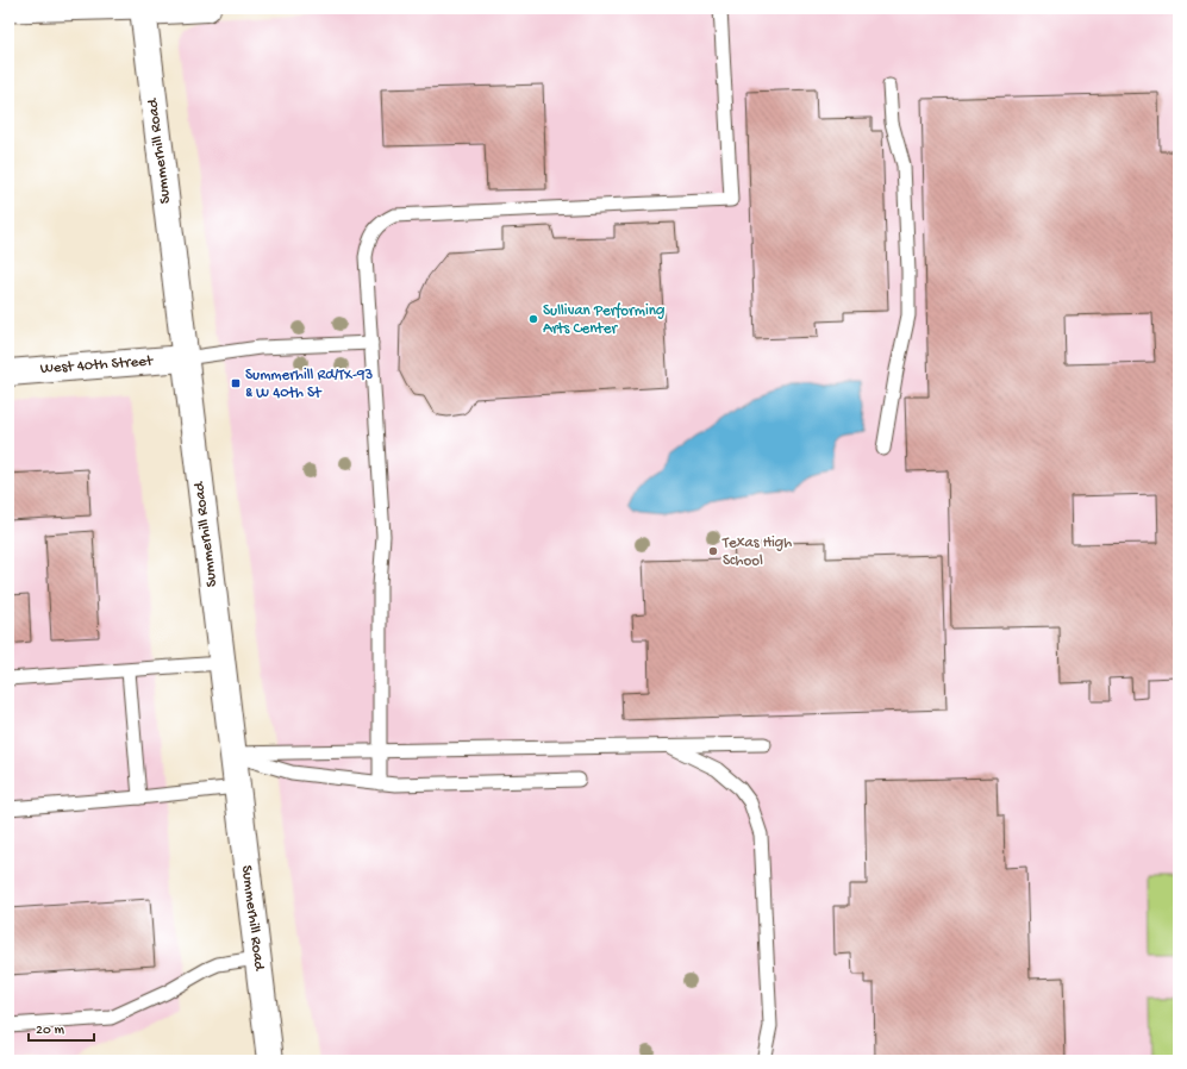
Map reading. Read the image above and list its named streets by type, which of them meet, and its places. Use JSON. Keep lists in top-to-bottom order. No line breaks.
{"streets":{"main road":["Summerhill Road","West 40th Street"]},"crossings":[["Summerhill Road","West 40th Street"]],"places":{"other":["Sullivan Performing Arts Center","Texas High School"],"transit":["Summerhill Rd/TX-93 & W 40th St"]},"scale_bar":"20 m"}
